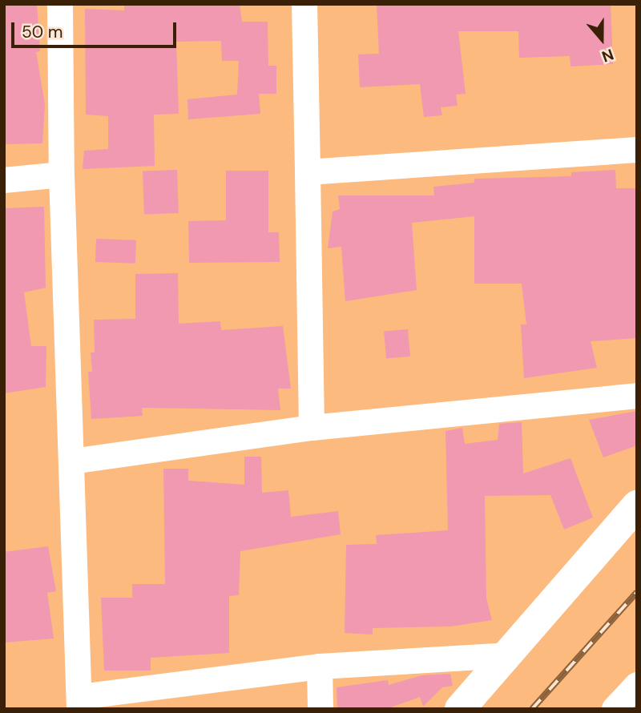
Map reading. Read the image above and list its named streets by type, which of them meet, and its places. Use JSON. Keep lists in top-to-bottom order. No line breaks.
{"scale_bar":"50 m","north":"bottom"}
